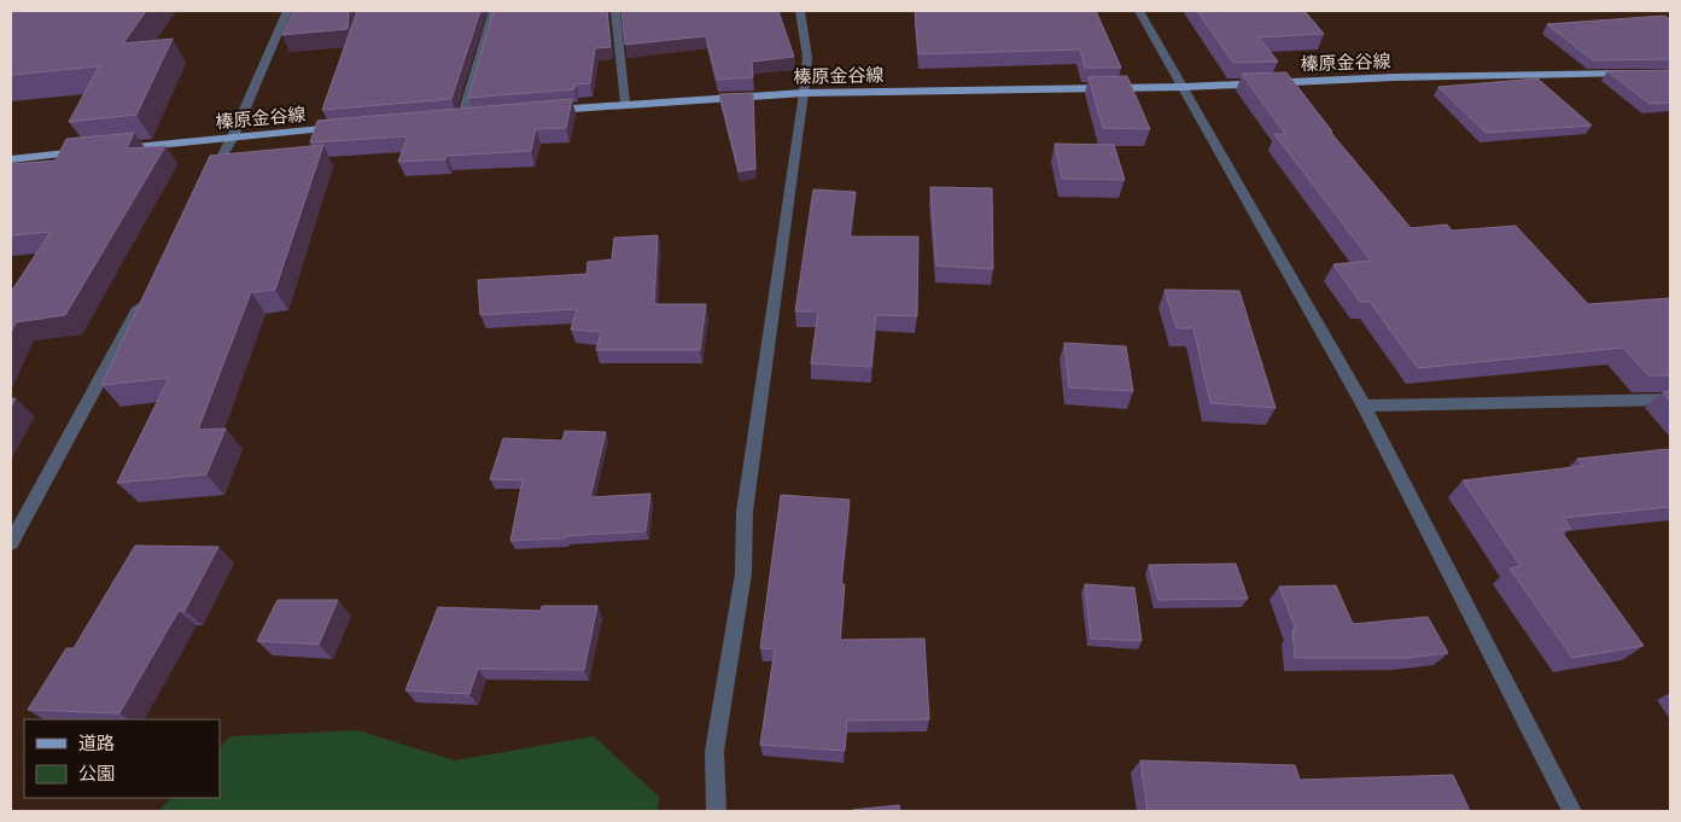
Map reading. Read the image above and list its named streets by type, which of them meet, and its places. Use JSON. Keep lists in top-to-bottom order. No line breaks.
{"streets":{"main road":["榛原金谷線"]},"legend":["道路","公園"]}
